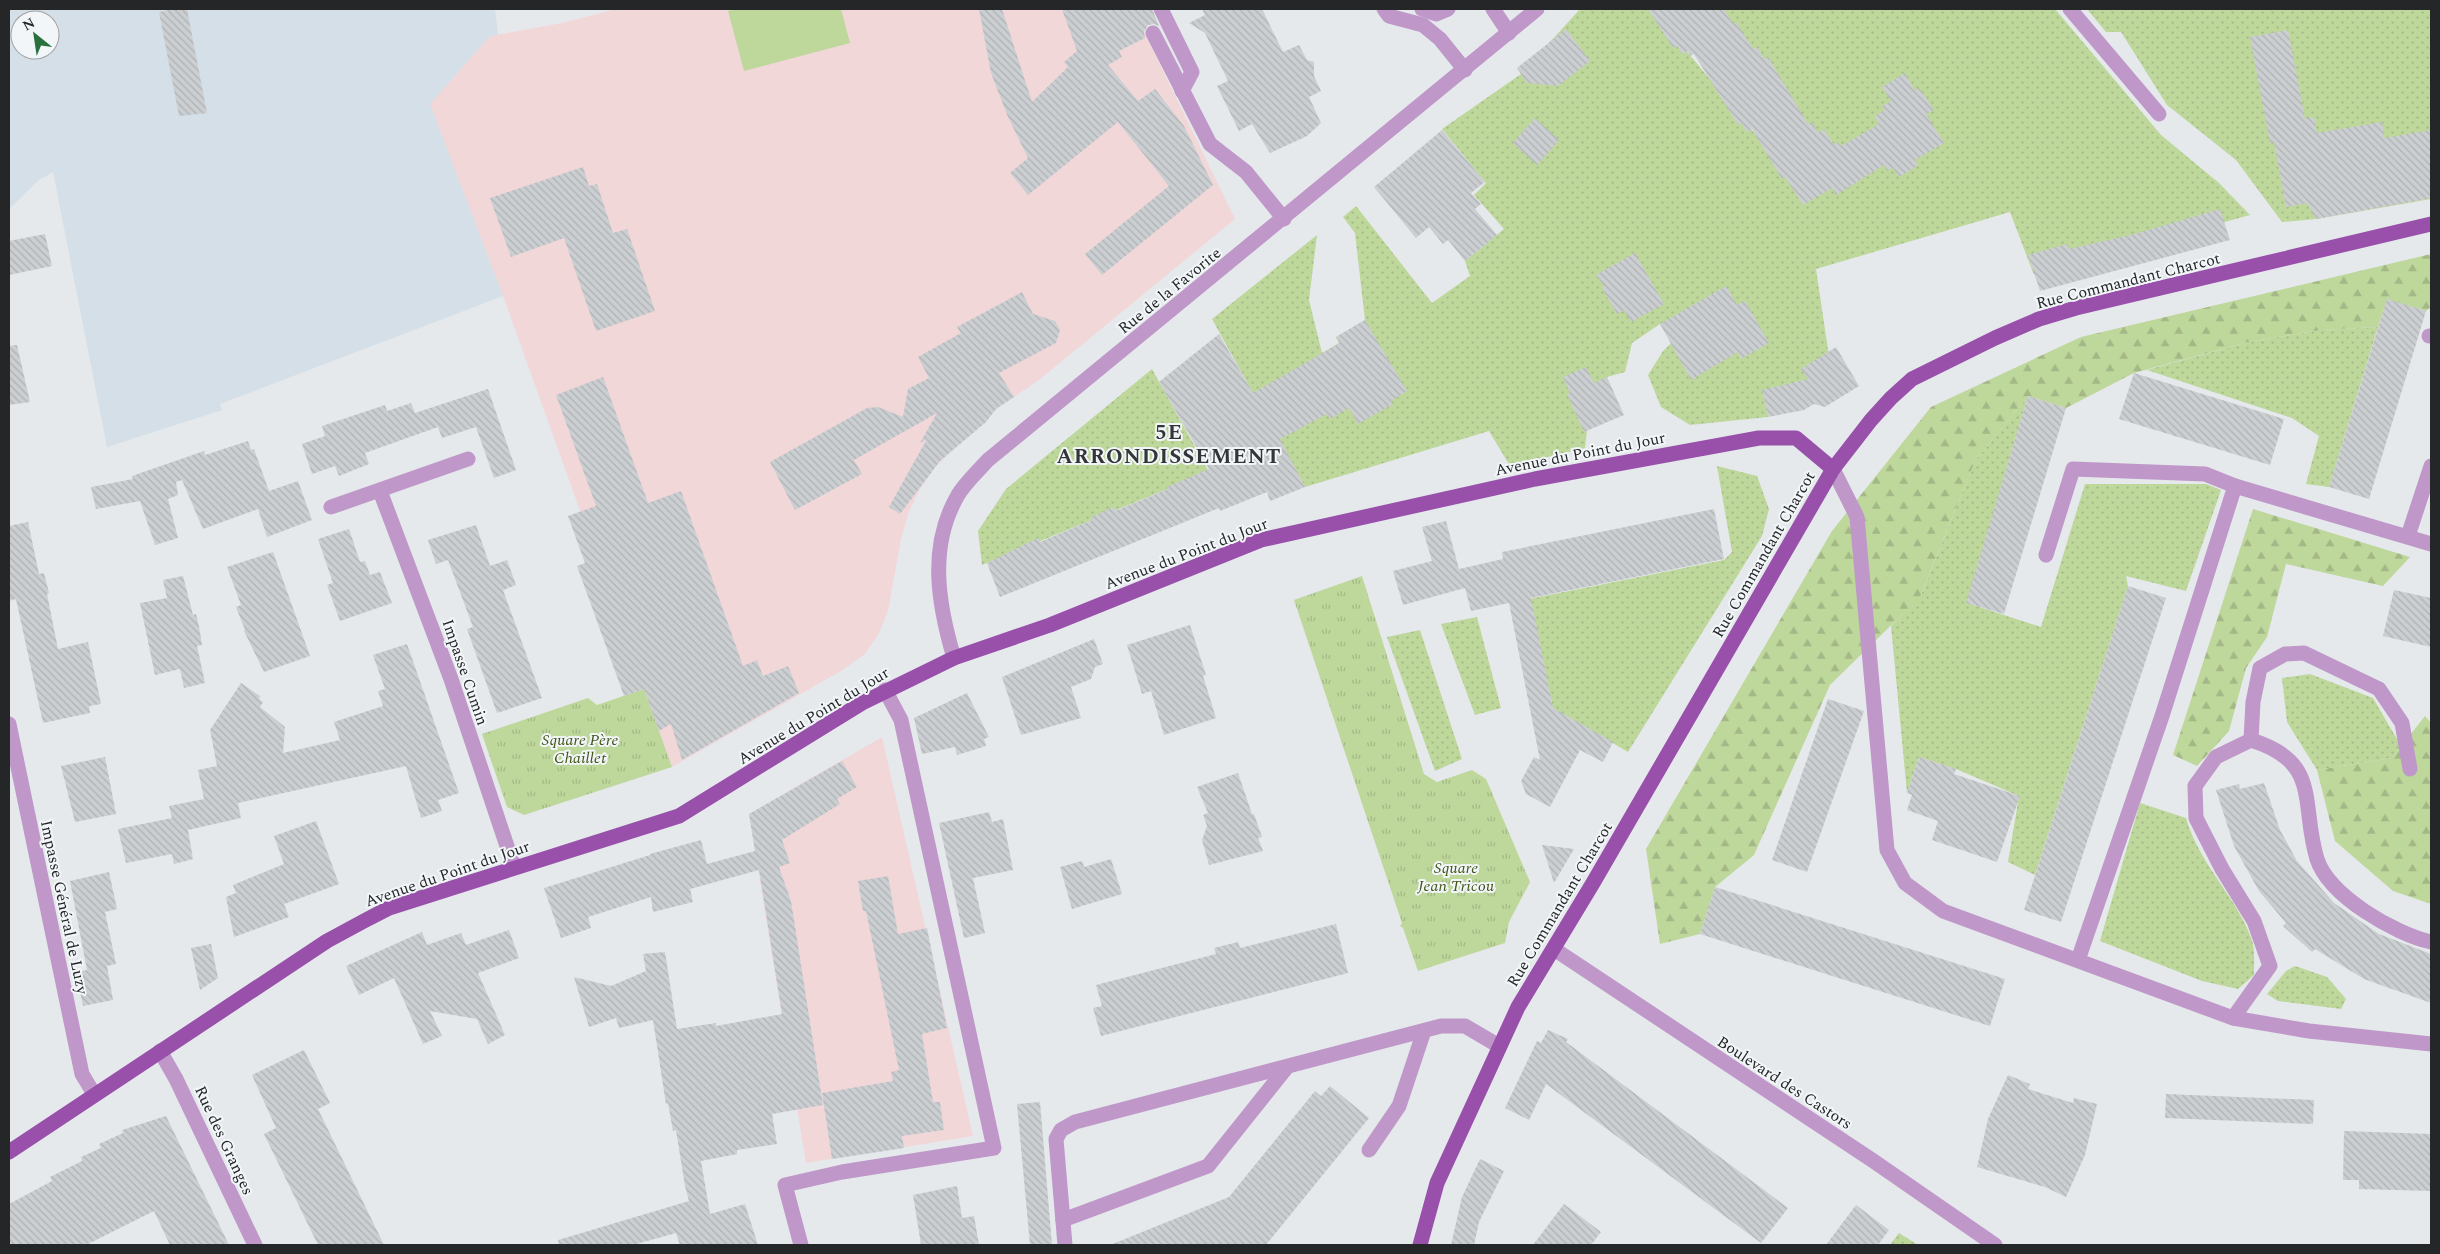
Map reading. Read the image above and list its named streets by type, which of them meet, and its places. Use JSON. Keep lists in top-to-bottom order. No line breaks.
{"streets":{"main road":["Rue Commandant Charcot","Avenue du Point du Jour"],"street":["Rue de la Favorite","Impasse Cumin","Impasse Général de Luzy","Boulevard des Castors","Rue des Granges"]},"crossings":[["Rue Commandant Charcot","Avenue du Point du Jour"],["Rue Commandant Charcot","Boulevard des Castors"],["Rue de la Favorite","Avenue du Point du Jour"],["Avenue du Point du Jour","Impasse Cumin"],["Avenue du Point du Jour","Impasse Général de Luzy"],["Avenue du Point du Jour","Rue des Granges"]],"districts":["5E ARRONDISSEMENT"],"parks":["Square Père Chaillet","Square Jean Tricou"],"north":"top left"}
